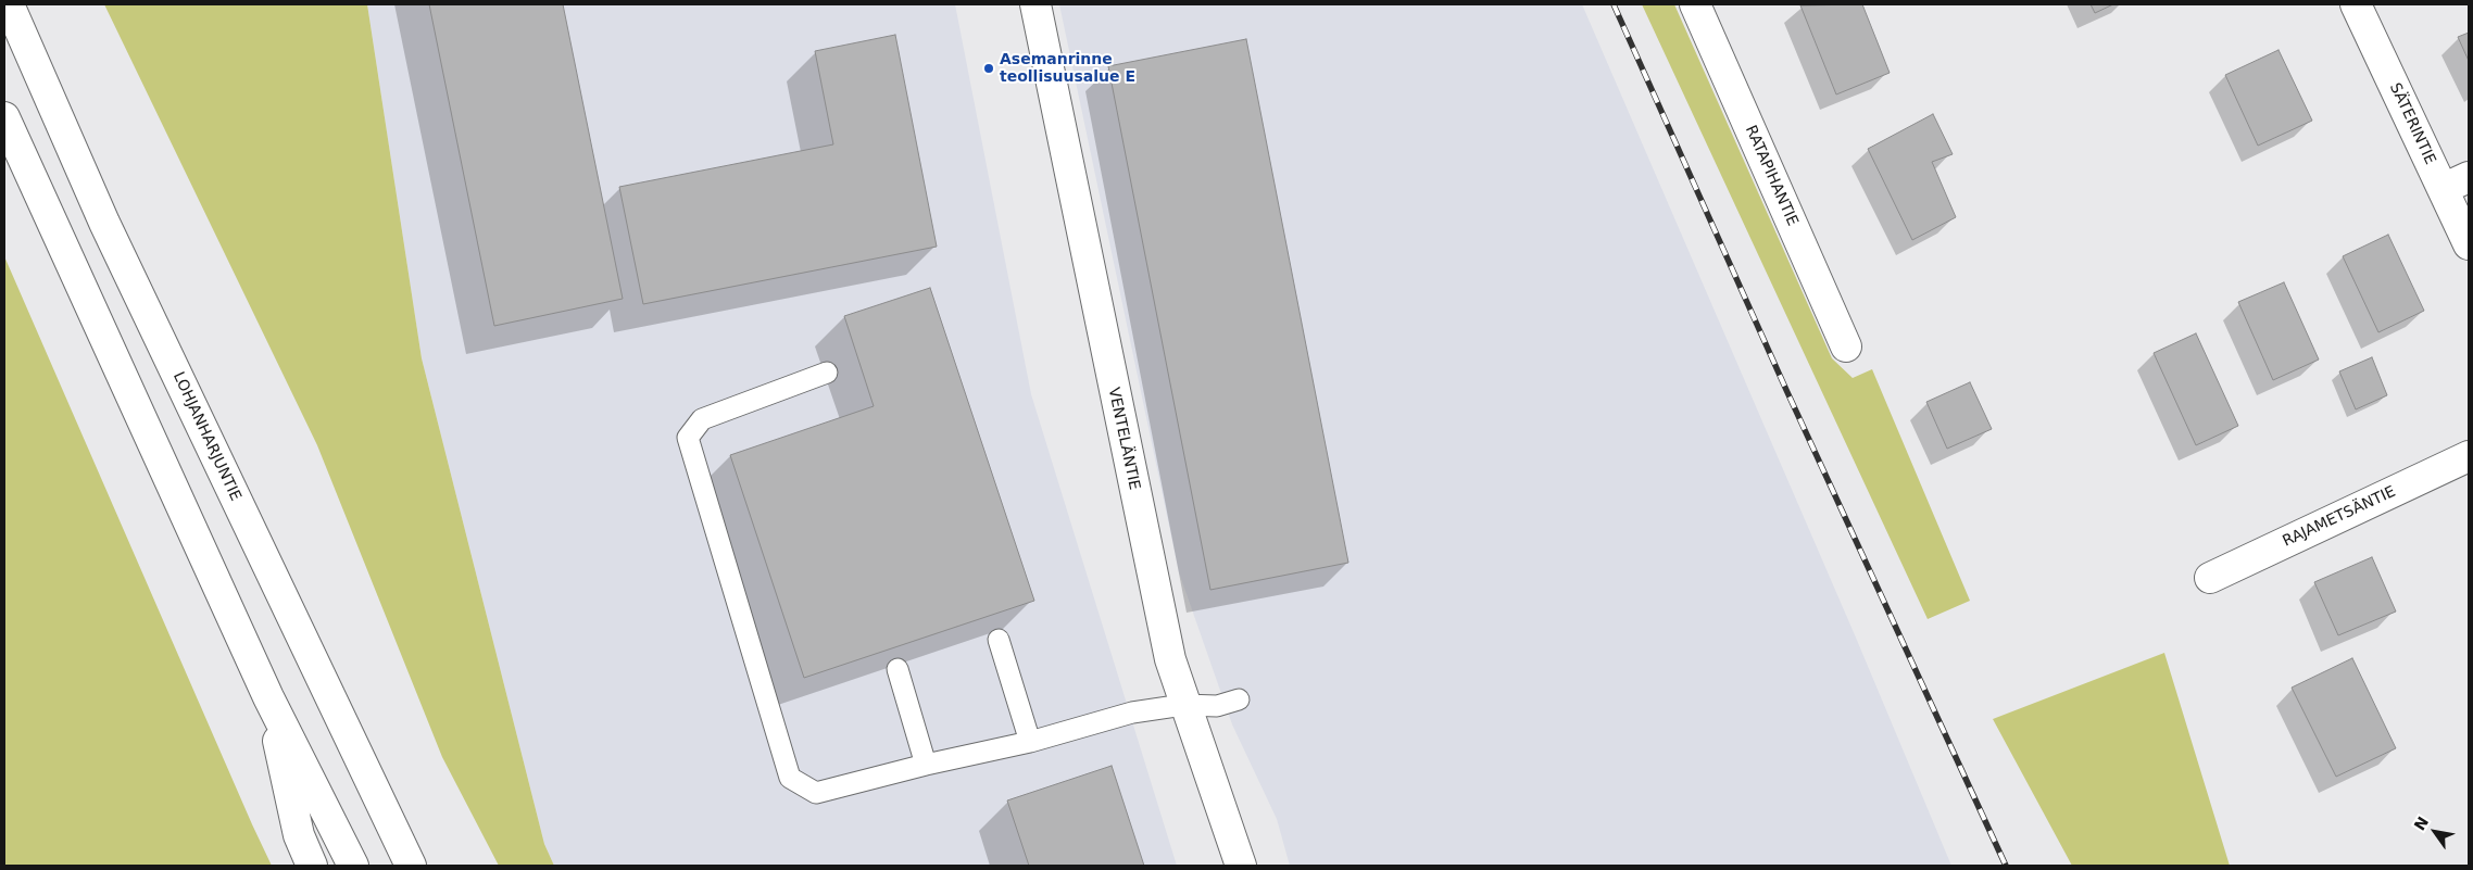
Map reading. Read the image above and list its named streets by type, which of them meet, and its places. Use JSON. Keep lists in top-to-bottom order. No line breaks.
{"streets":{"main road":["SÄTERINTIE","RATAPIHANTIE","LOHJANHARJUNTIE","VENTELÄNTIE","RAJAMETSÄNTIE"]},"places":["Asemanrinne teollisuusalue E"],"north":"top left"}
